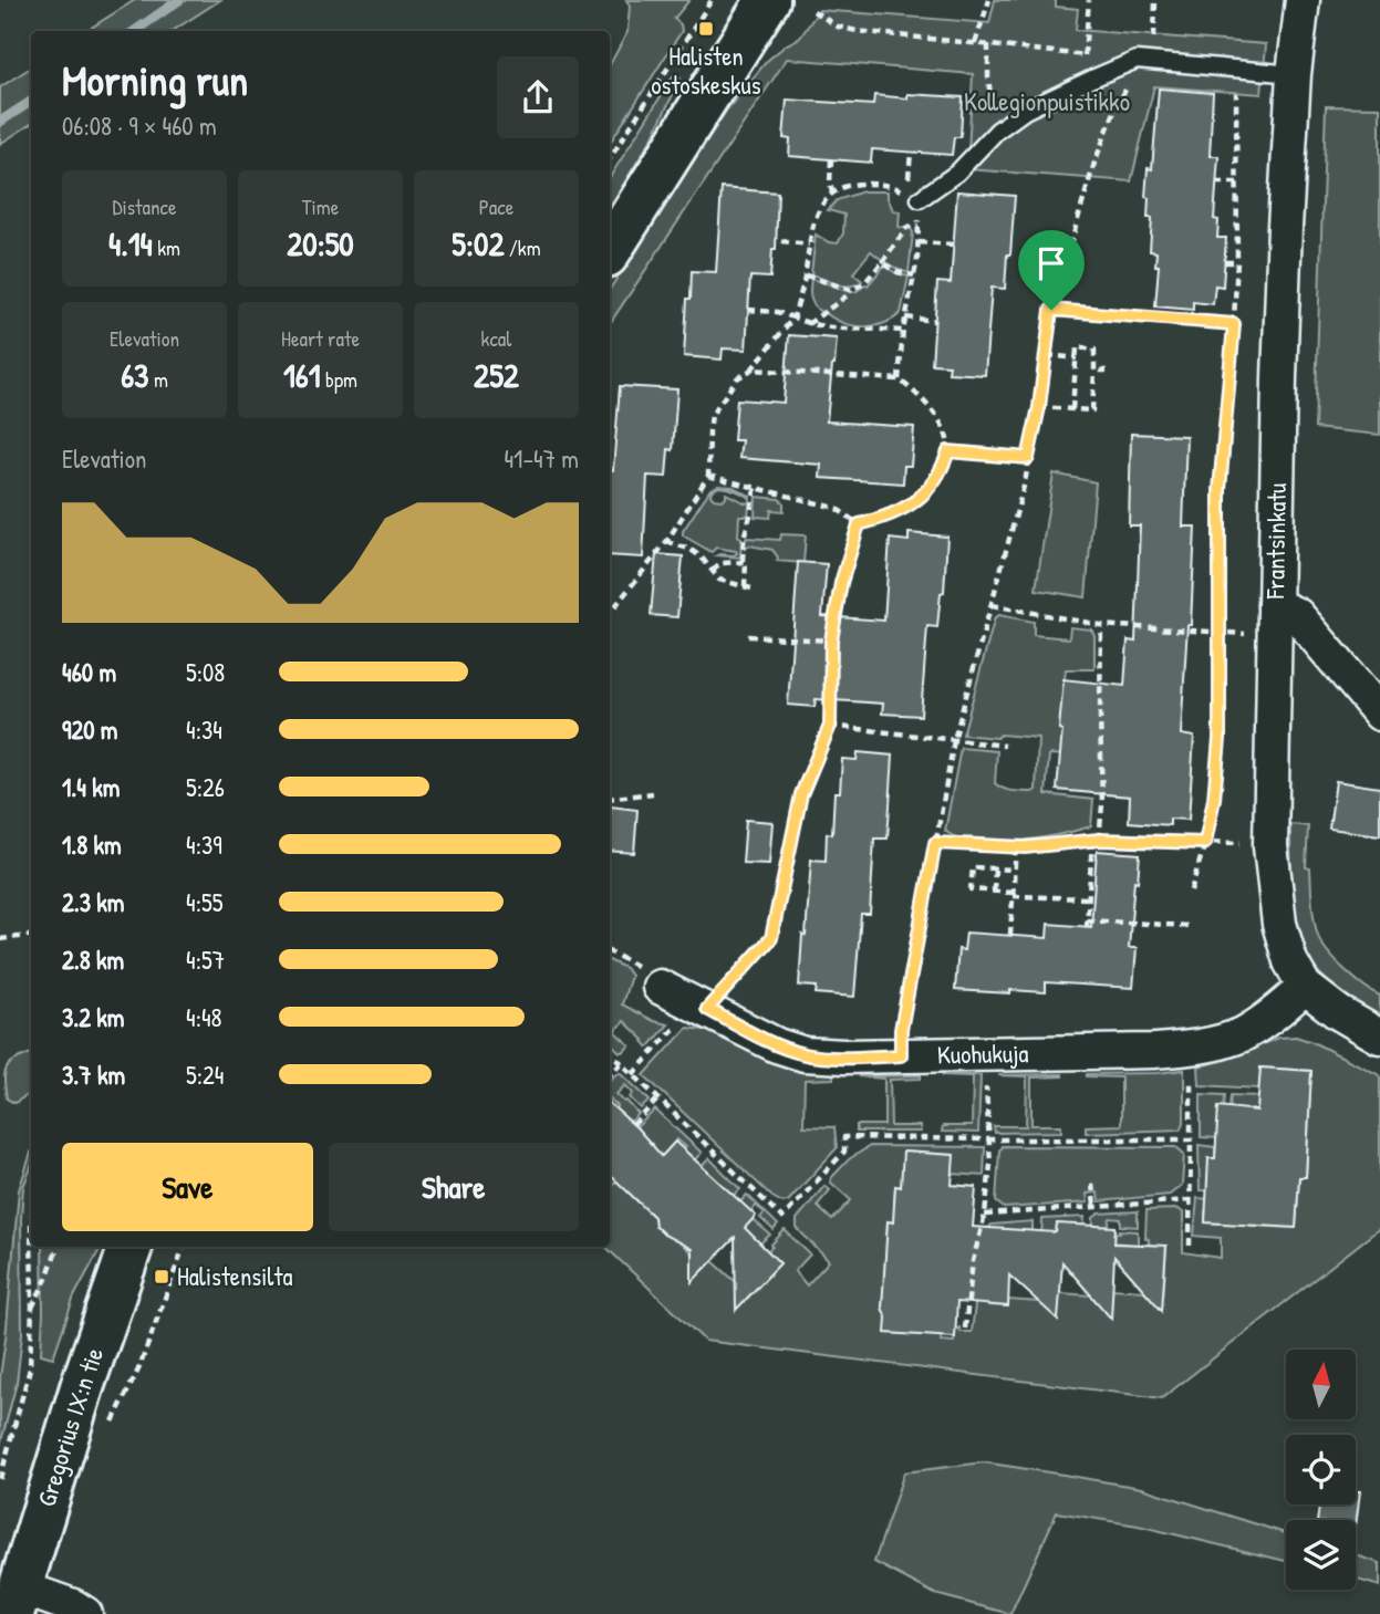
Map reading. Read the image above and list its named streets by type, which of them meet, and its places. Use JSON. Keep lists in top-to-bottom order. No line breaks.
{"streets":{"street":["Frantsinkatu","Kuohukuja","Gregorius IX:n tie"]},"crossings":[["Frantsinkatu","Kuohukuja"]],"parks":["Kollegionpuistikko"],"places":{"transit":["Halisten ostoskeskus","Halistensilta"]},"north":"top","page":{"heading":["Morning run","06:08 · 9 × 460 m"],"stats":[["Distance","4.14 km"],["Time","20:50"],["Pace","5:02 /km"],["Elevation","63 m"],["Heart rate","161 bpm"],["kcal","252"]],"chart":["Elevation","41–47 m"],"list":[{"name":"460 m","note":"5:08"},{"name":"920 m","note":"4:34"},{"name":"1.4 km","note":"5:26"},{"name":"1.8 km","note":"4:39"},{"name":"2.3 km","note":"4:55"},{"name":"2.8 km","note":"4:57"},{"name":"3.2 km","note":"4:48"},{"name":"3.7 km","note":"5:24"}],"buttons":["Save","Share"]}}
